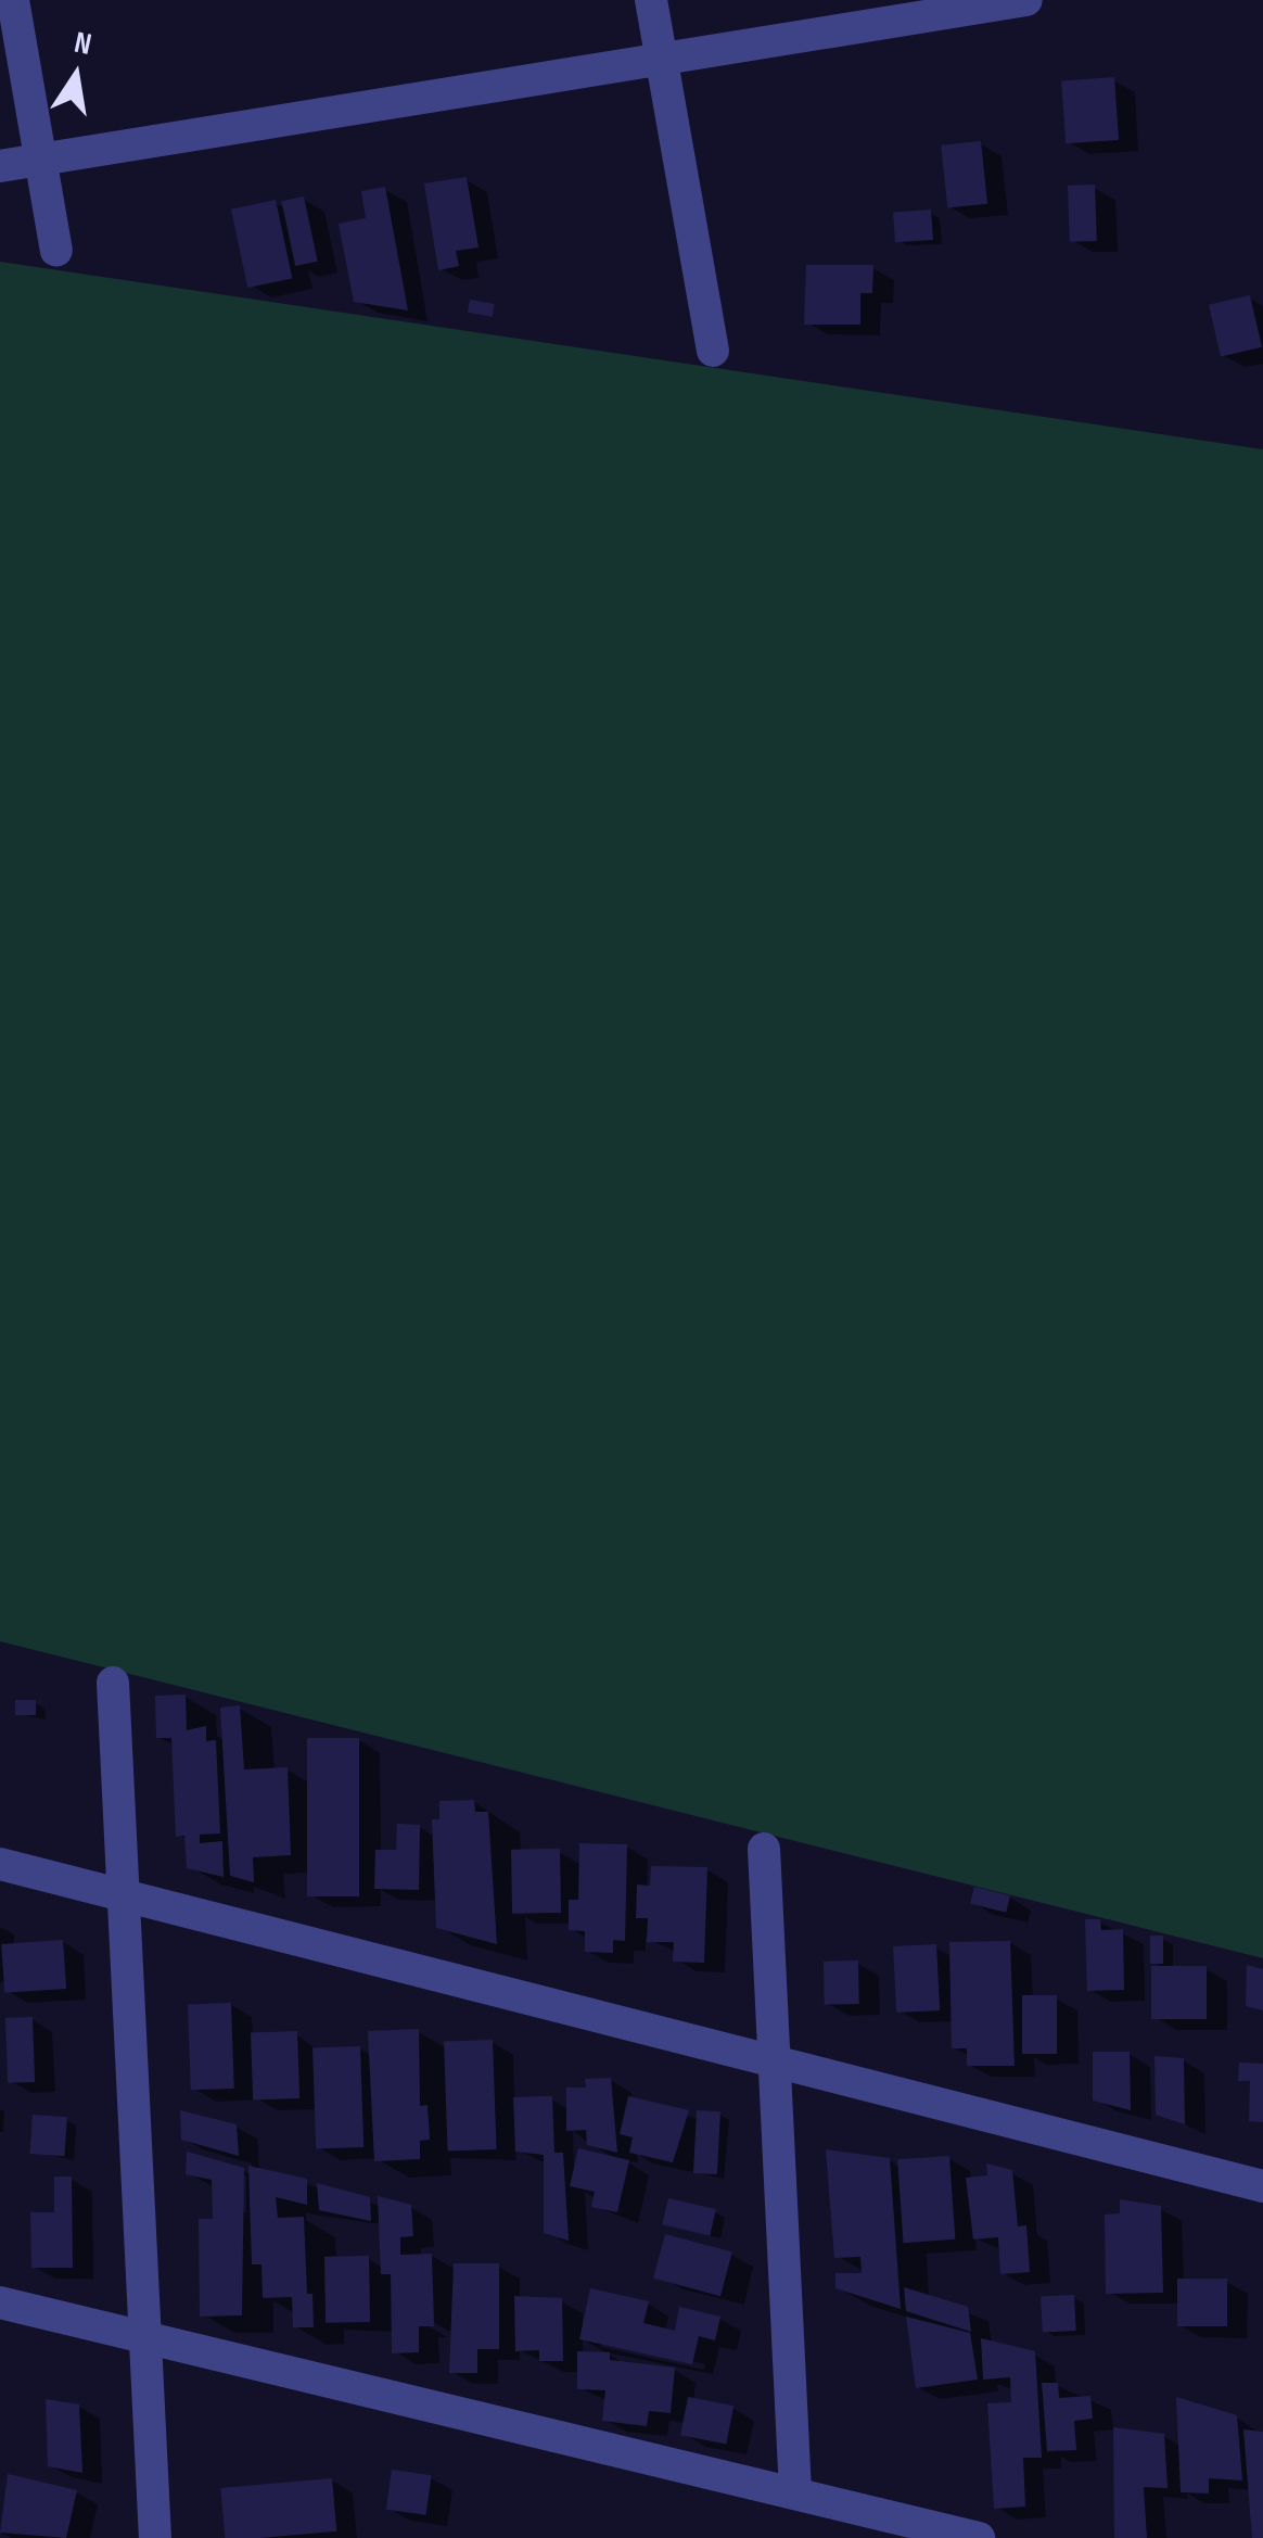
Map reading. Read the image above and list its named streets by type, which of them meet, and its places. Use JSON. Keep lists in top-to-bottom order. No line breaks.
{"north":"top"}
